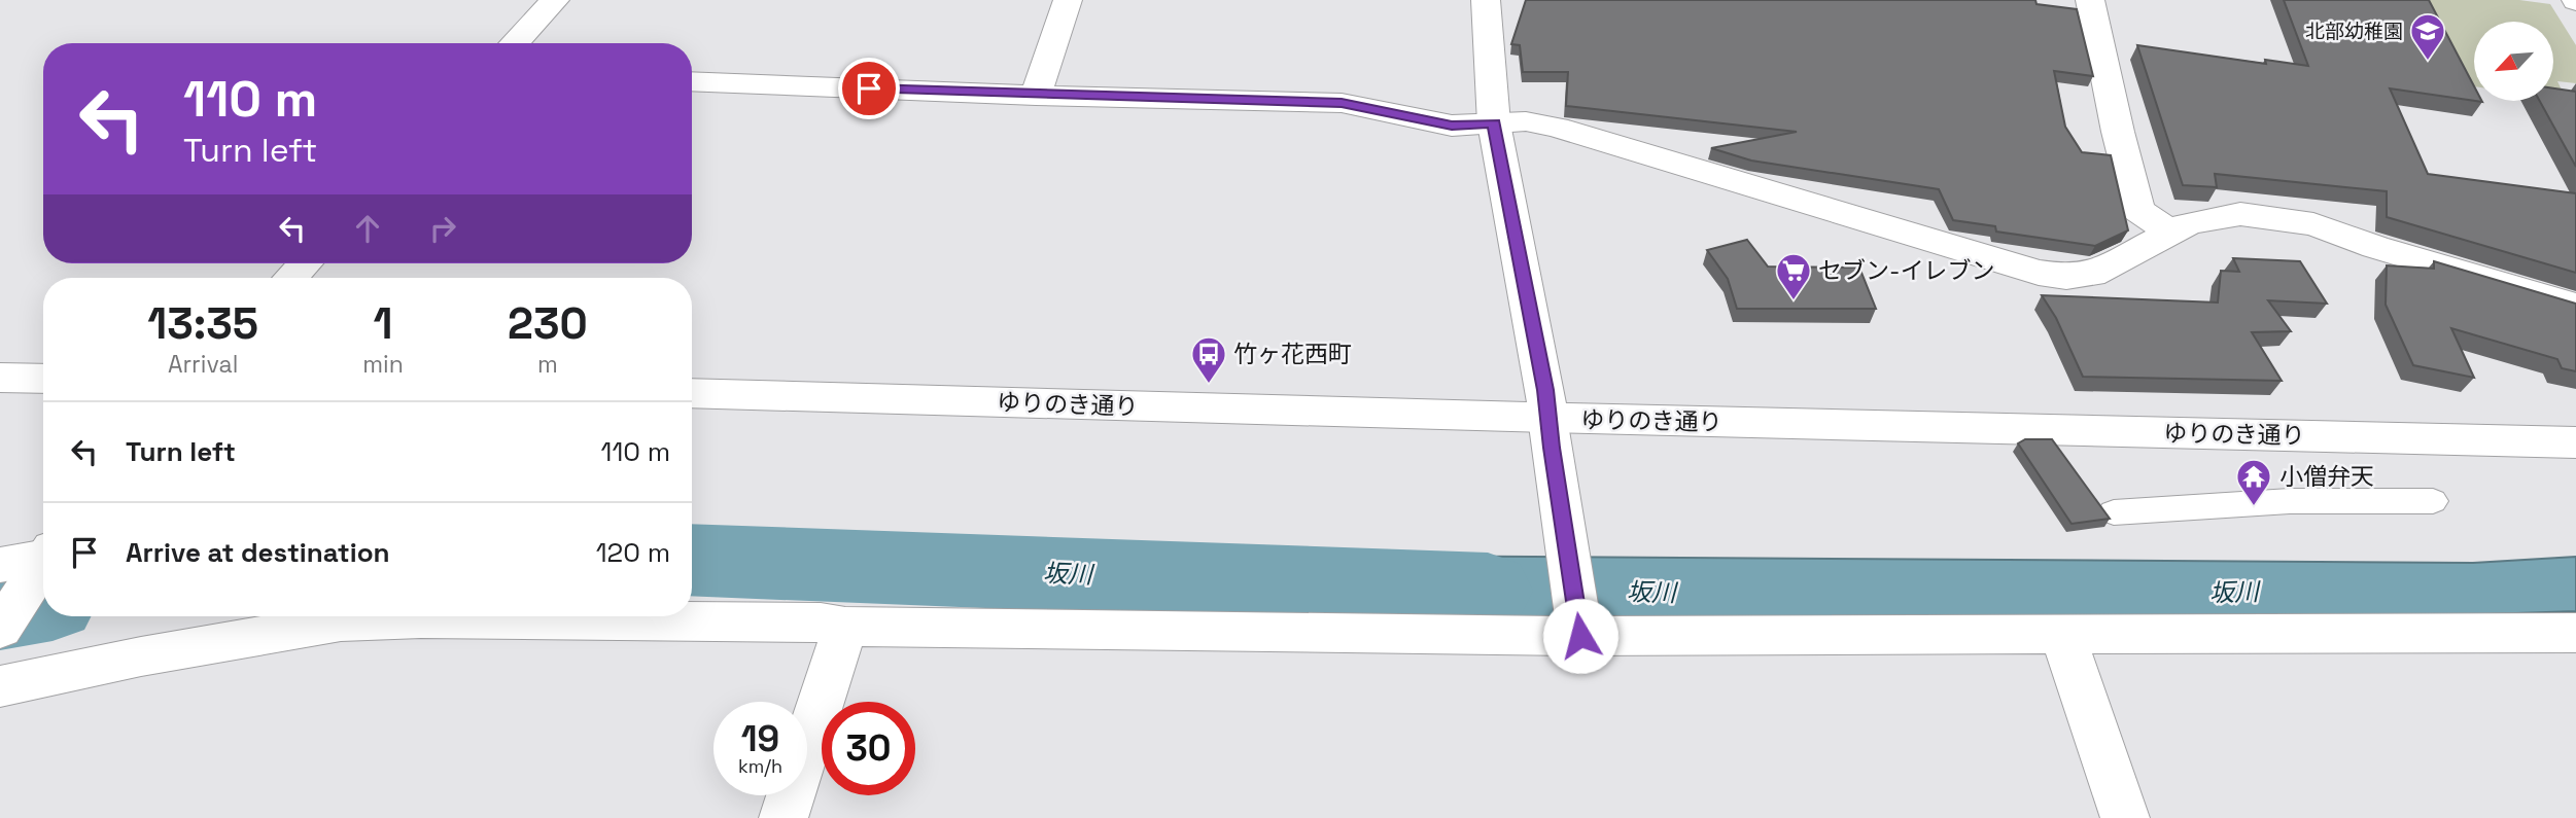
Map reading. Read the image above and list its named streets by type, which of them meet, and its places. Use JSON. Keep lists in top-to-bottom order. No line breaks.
{"streets":{"street":["ゆりのき通り"]},"water":["坂川"],"places":{"school or university":["北部幼稚園"],"supermarket":["セブン-イレブン"],"bus stop":["竹ヶ花西町"],"temple":["小僧弁天"]},"north":"bottom left","page":{"turn":["110 m","Turn left"],"eta":["13:35","Arrival","1","min","230","m"],"list":[{"name":"Turn left","value":"110 m"},{"name":"Arrive at destination","value":"120 m"}],"speed":"19 km/h","limit":"30"}}
